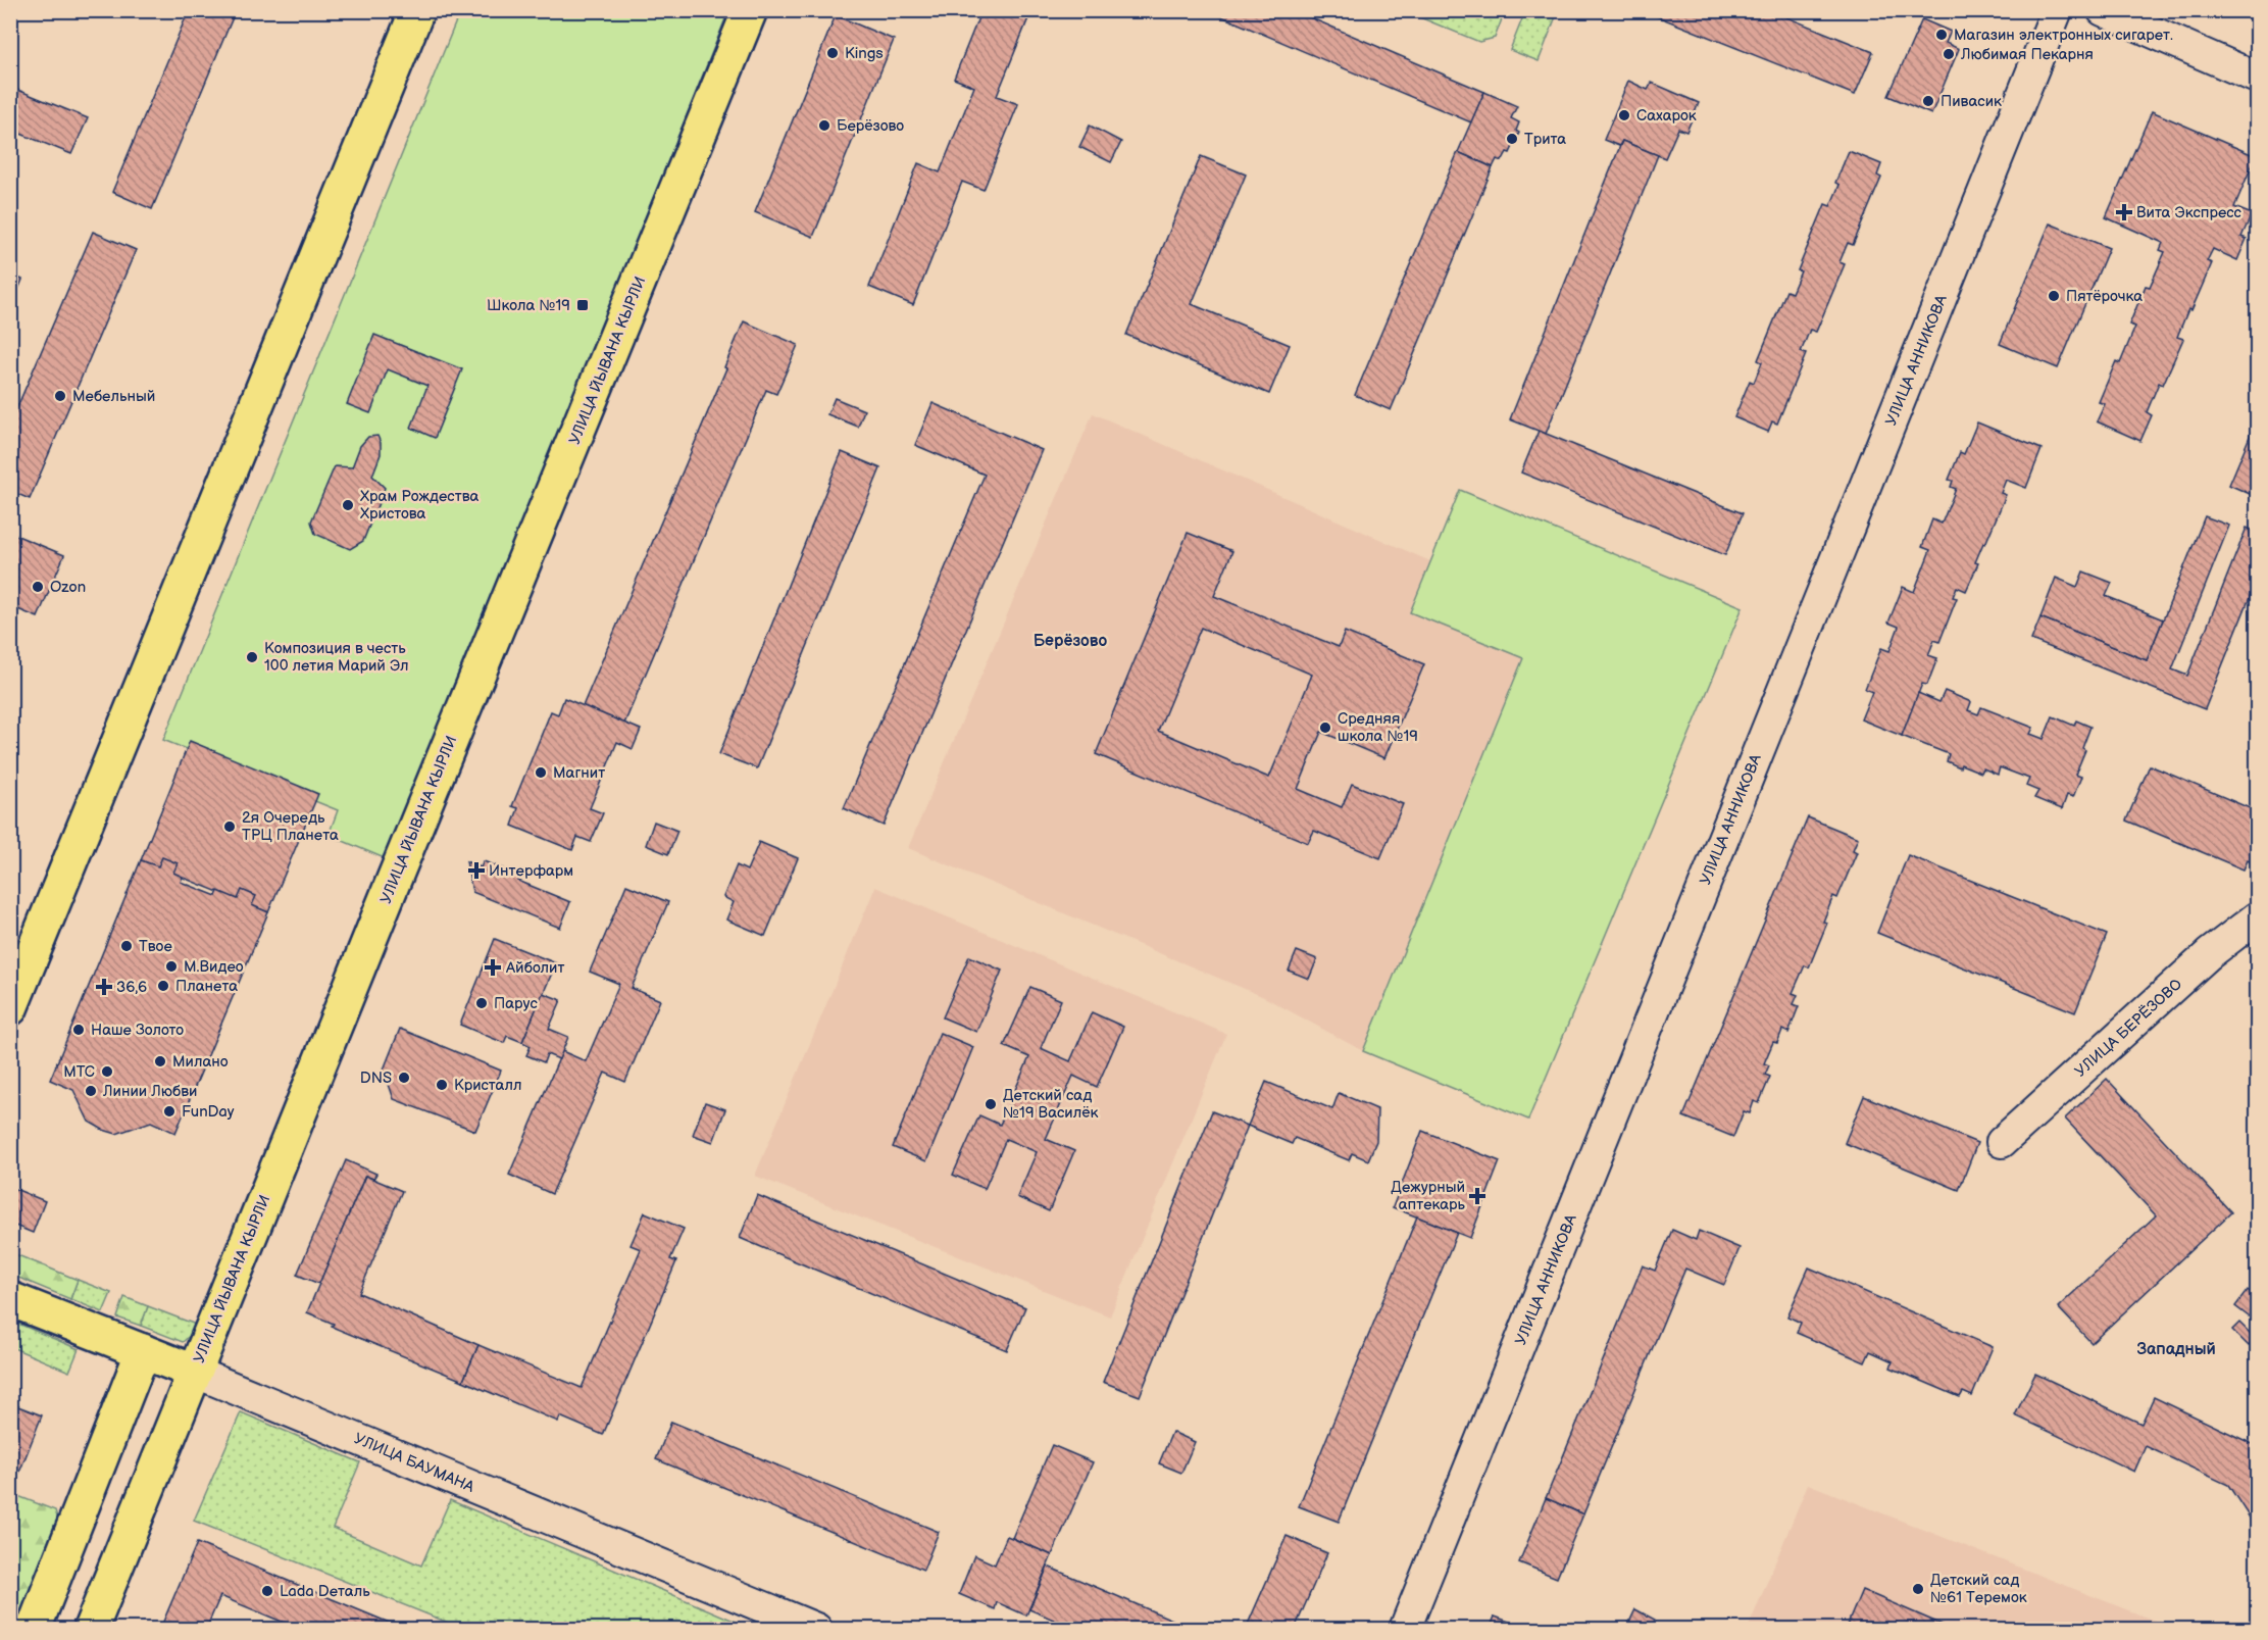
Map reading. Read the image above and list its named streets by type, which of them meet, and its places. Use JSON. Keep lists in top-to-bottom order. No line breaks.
{"streets":{"main road":["УЛИЦА ЙЫВАНА КЫРЛИ","УЛИЦА БАУМАНА"],"street":["УЛИЦА АННИКОВА","УЛИЦА БЕРЁЗОВО"]},"crossings":[["УЛИЦА ЙЫВАНА КЫРЛИ","УЛИЦА БАУМАНА"]],"districts":["Берёзово","Западный"],"places":{"other":["Магазин электронных сигарет.","Kings","Любимая Пекарня","Пивасик","Сахарок","Берёзово","Трита","Пятёрочка","Мебельный","Храм Рождества Христова","Ozon","Композиция в честь 100 летия Марий Эл","Средняя школа №19","Магнит","2я Очередь ТРЦ Планета","Твое","М.Видео","Планета","Парус","Наше Золото","Милано","МТС","DNS","Кристалл","Линии Любви","Детский сад №19 Василёк","FunDay","Детский сад №61 Теремок","Lada Dеталь"],"health":["Вита Экспресс","Интерфарм","Айболит","36,6","Дежурный аптекарь"],"transit":["Школа №19"]}}
